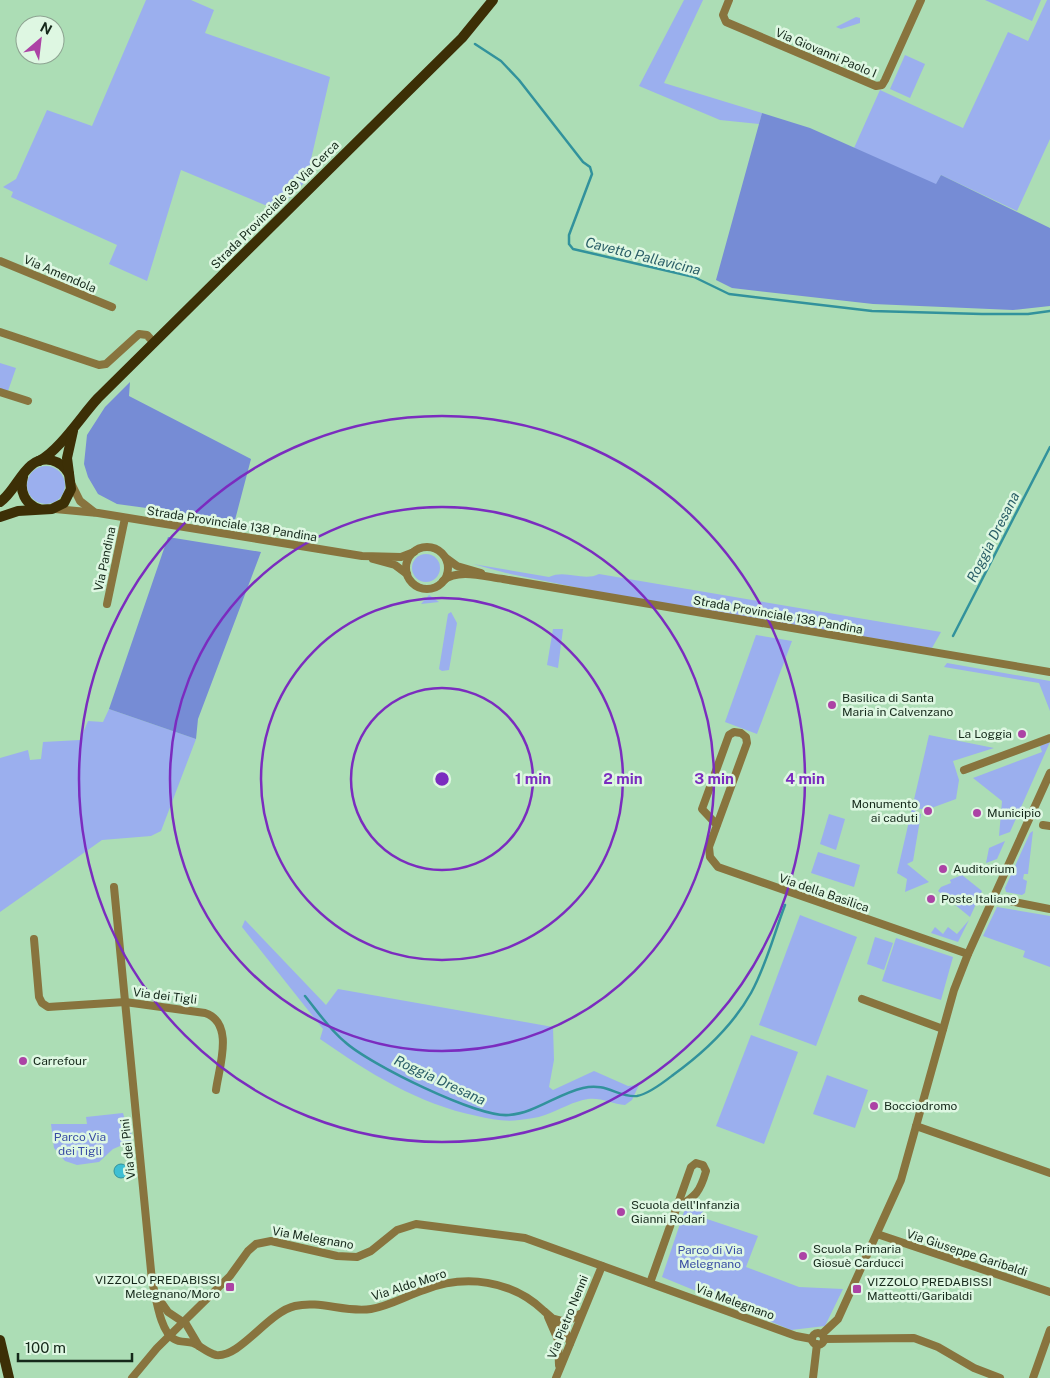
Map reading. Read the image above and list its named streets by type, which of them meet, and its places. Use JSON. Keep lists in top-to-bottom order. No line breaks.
{"streets":{"main road":["Strada Provinciale 39 Via Cerca"],"street":["Via Giovanni Paolo I","Via Amendola","Strada Provinciale 138 Pandina","Via Pandina","Via della Basilica","Via dei Tigli","Via dei Pini","Via Melegnano","Via Giuseppe Garibaldi","Via Aldo Moro","Via Pietro Nenni"]},"crossings":[["Strada Provinciale 39 Via Cerca","Strada Provinciale 138 Pandina"],["Strada Provinciale 138 Pandina","Via Pandina"],["Via dei Tigli","Via dei Pini"],["Via dei Pini","Via Melegnano"],["Via dei Pini","Via Aldo Moro"],["Via Melegnano","Via Aldo Moro"],["Via Melegnano","Via Pietro Nenni"],["Via Aldo Moro","Via Pietro Nenni"]],"water":["Cavetto Pallavicina","Roggia Dresana"],"parks":["Parco Via dei Tigli","Parco di Via Melegnano"],"places":{"other":["Basilica di Santa Maria in Calvenzano","La Loggia","Monumento ai caduti","Municipio","Auditorium","Poste Italiane","Carrefour","Bocciodromo","Scuola dell'Infanzia Gianni Rodari","Scuola Primaria Giosuè Carducci"],"transit":["VIZZOLO PREDABISSI Melegnano/Moro","VIZZOLO PREDABISSI Matteotti/Garibaldi"]},"scale_bar":"100 m","north":"top right","rings":["1 min","2 min","3 min","4 min"]}
